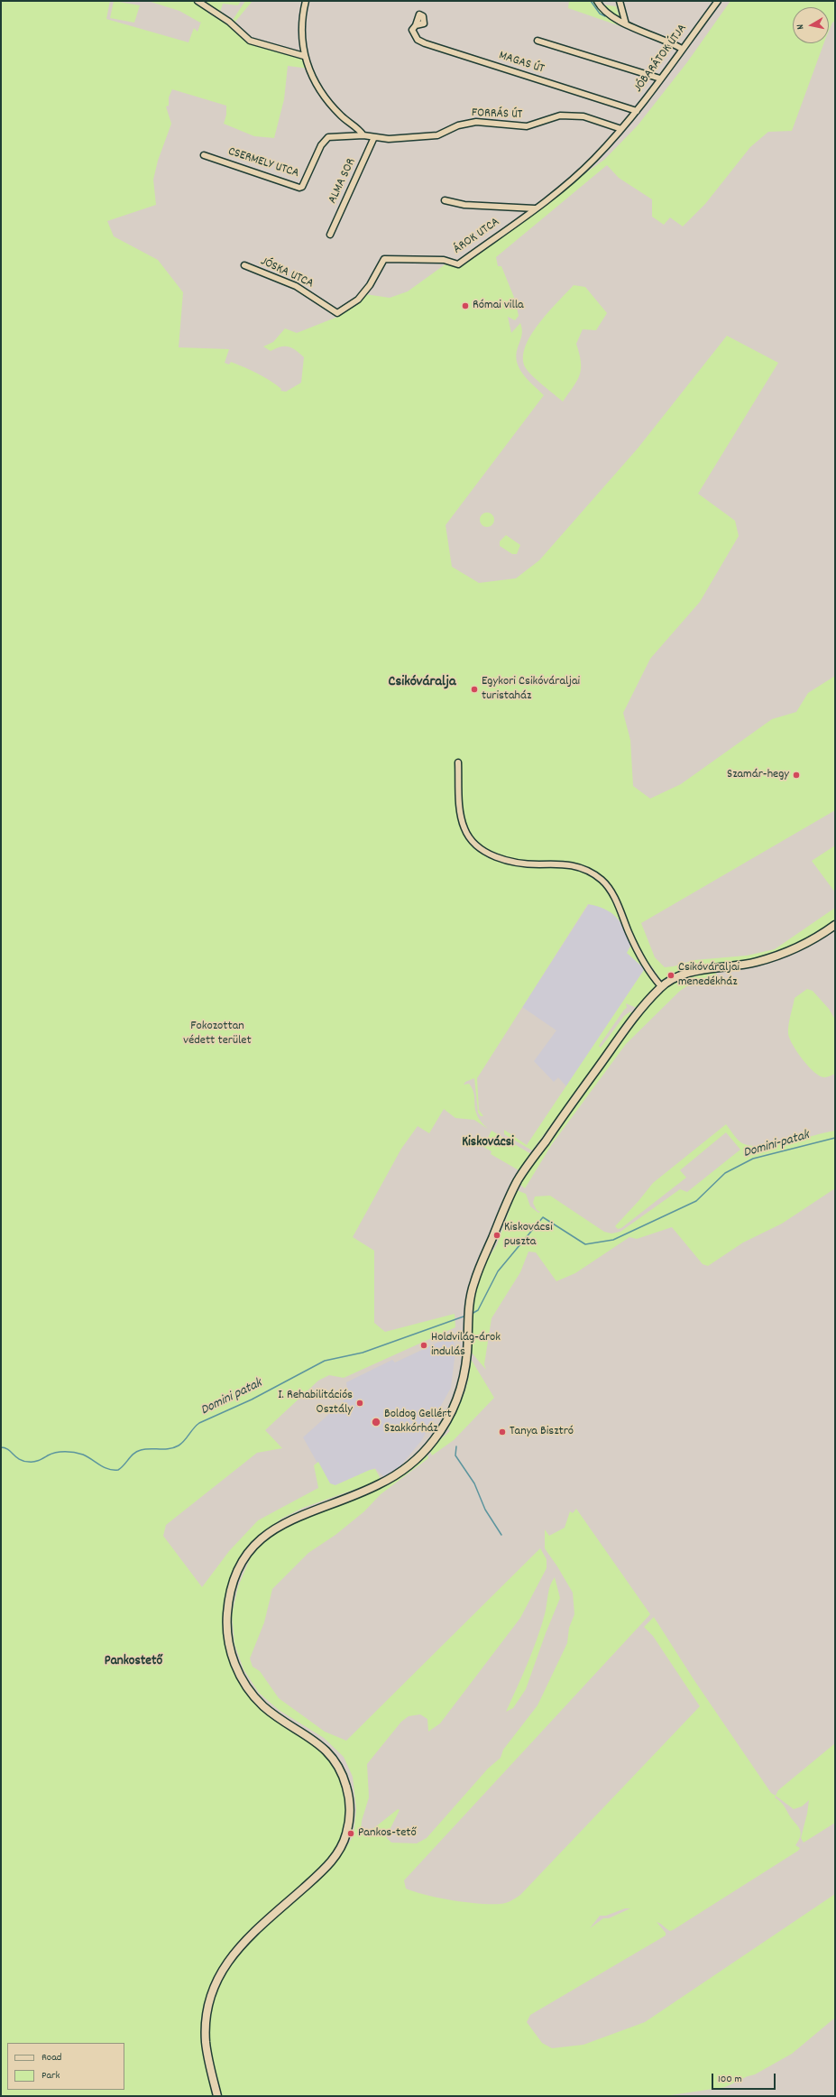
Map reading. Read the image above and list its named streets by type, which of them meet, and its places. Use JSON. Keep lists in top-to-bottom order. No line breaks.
{"streets":{"street":["JÓBARÁTOK ÚTJA","MAGAS ÚT","FORRÁS ÚT","CSERMELY UTCA","ALMA SOR","ÁROK UTCA","JÓSKA UTCA"]},"crossings":[["JÓBARÁTOK ÚTJA","MAGAS ÚT"],["JÓBARÁTOK ÚTJA","FORRÁS ÚT"],["JÓBARÁTOK ÚTJA","ÁROK UTCA"],["FORRÁS ÚT","CSERMELY UTCA"],["FORRÁS ÚT","ALMA SOR"],["ÁROK UTCA","JÓSKA UTCA"]],"districts":["Csikóváralja","Kiskovácsi","Pankostető"],"water":["Domini-patak","Domini patak"],"parks":["Fokozottan védett terület"],"places":["Római villa","Egykori Csikóváraljai turistaház","Szamár-hegy","Csikóváraljai menedékház","Kiskovácsi puszta","Holdvilág-árok indulás","I. Rehabilitációs Osztály","Boldog Gellért Szakkórház","Tanya Bisztró","Pankos-tető"],"legend":["Road","Park"],"scale_bar":"100 m","north":"left"}
